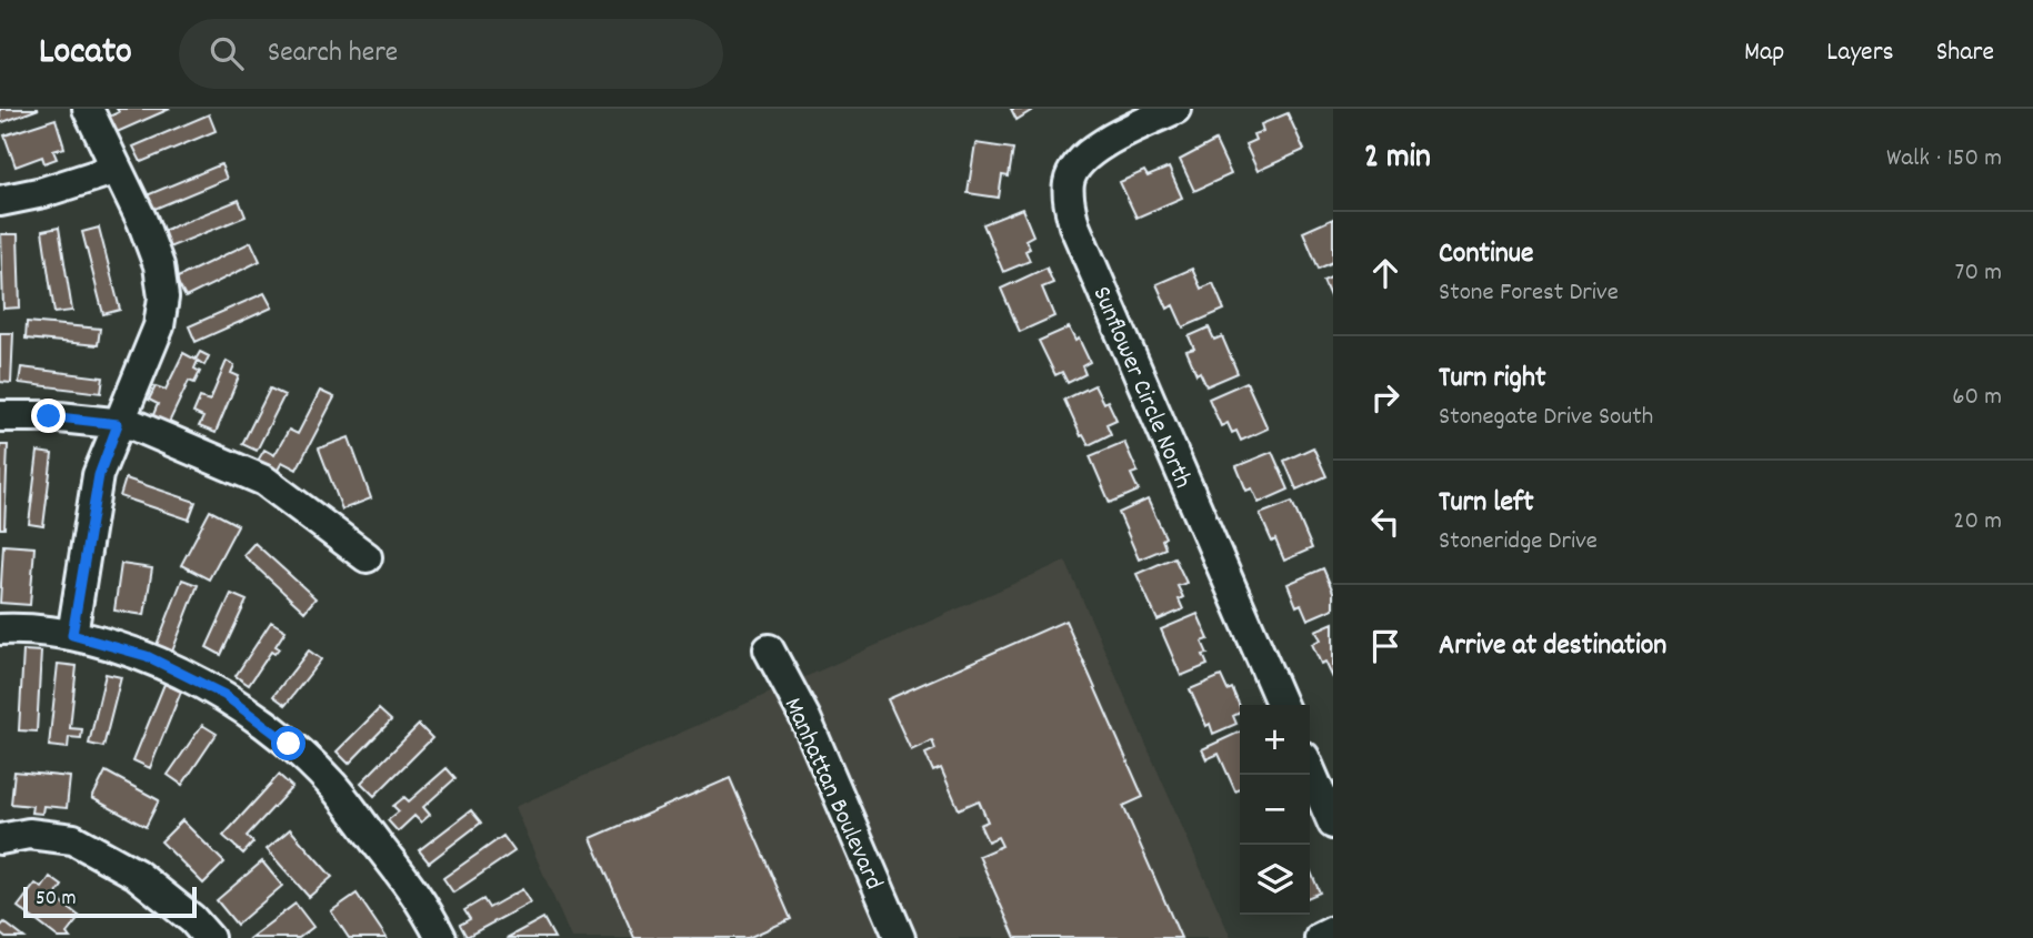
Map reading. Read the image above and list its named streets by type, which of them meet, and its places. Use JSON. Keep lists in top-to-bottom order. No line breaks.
{"streets":{"street":["Sunflower Circle North","Manhattan Boulevard"]},"scale_bar":"50 m","page":{"header":"Locato","search":"Search here","nav":["Map","Layers","Share"],"heading":["2 min","Walk · 150 m"],"list":[["Continue","Stone Forest Drive","70 m"],["Turn right","Stonegate Drive South","60 m"],["Turn left","Stoneridge Drive","20 m"],"Arrive at destination"],"map_buttons":["+","−"],"scale":"50 m"}}
